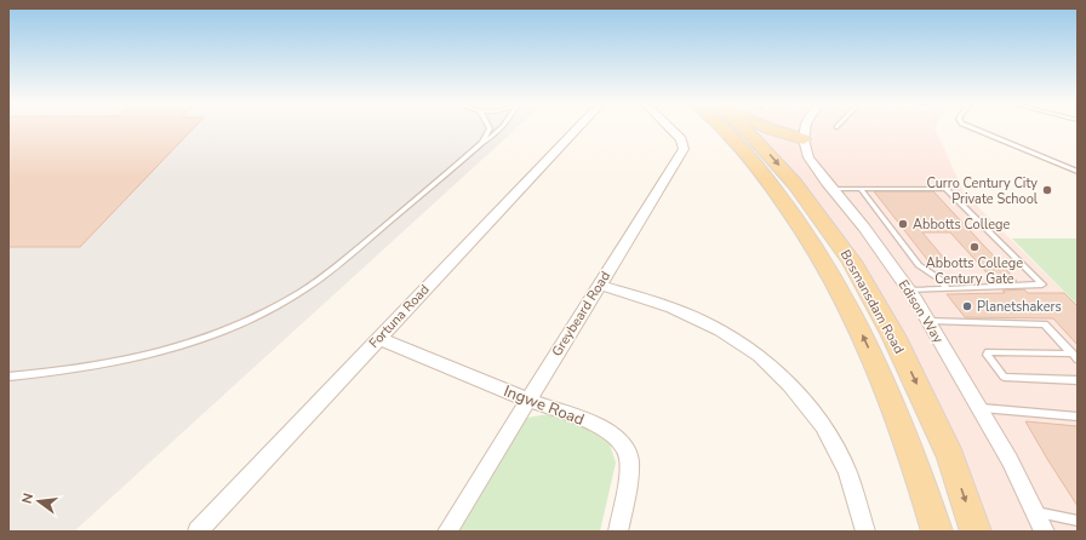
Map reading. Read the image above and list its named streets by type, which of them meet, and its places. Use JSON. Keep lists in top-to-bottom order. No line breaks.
{"streets":{"main road":["Bosmansdam Road"],"street":["Edison Way","Greybeard Road","Fortuna Road","Ingwe Road"]},"crossings":[["Greybeard Road","Ingwe Road"],["Fortuna Road","Ingwe Road"]],"places":["Curro Century City Private School","Abbotts College","Abbotts College Century Gate","Planetshakers"],"north":"left"}
